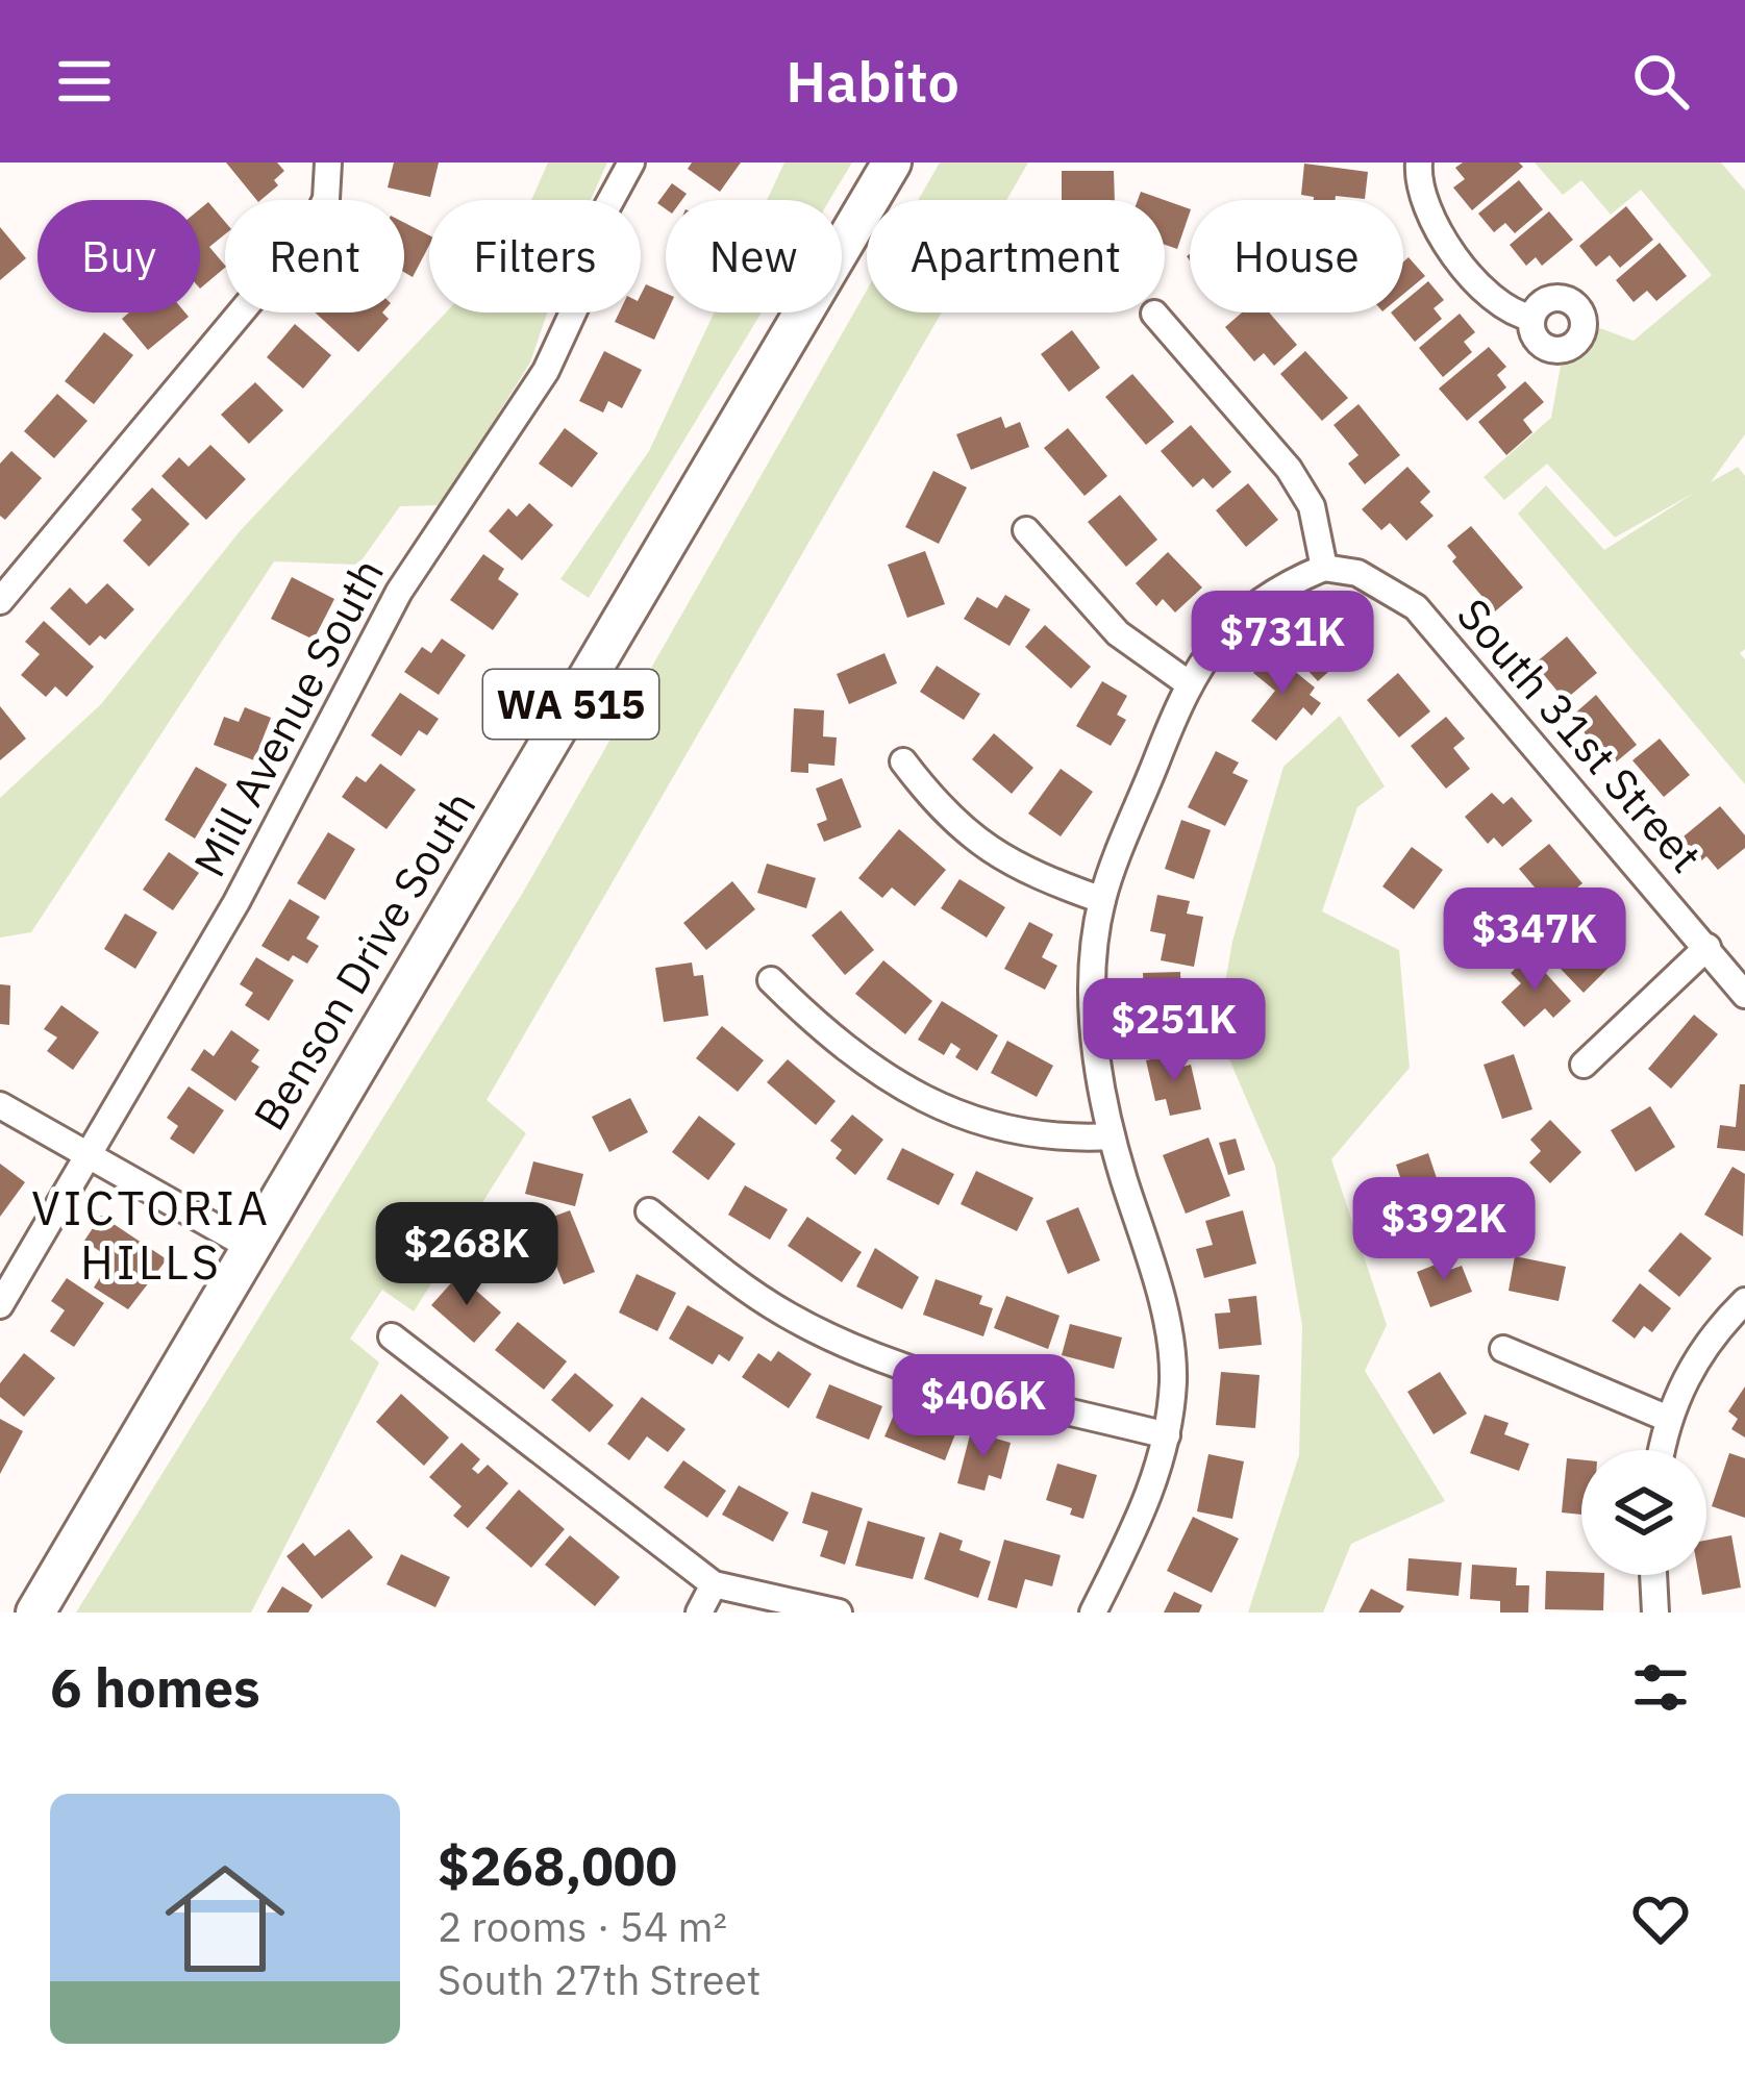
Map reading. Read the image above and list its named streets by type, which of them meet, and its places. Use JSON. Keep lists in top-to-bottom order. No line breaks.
{"streets":{"main road":["WA 515","Benson Drive South"],"street":["Mill Avenue South","South 31st Street"]},"districts":["VICTORIA HILLS"],"page":{"header":"Habito","chip":["Buy","Rent","Filters","New","Apartment","House"],"price":["$731K","$347K","$251K","$392K","$268K","$406K"],"heading":"6 homes","list":[{"name":"$268,000","note":"2 rooms · 54 m² · South 27th Street"}]}}
